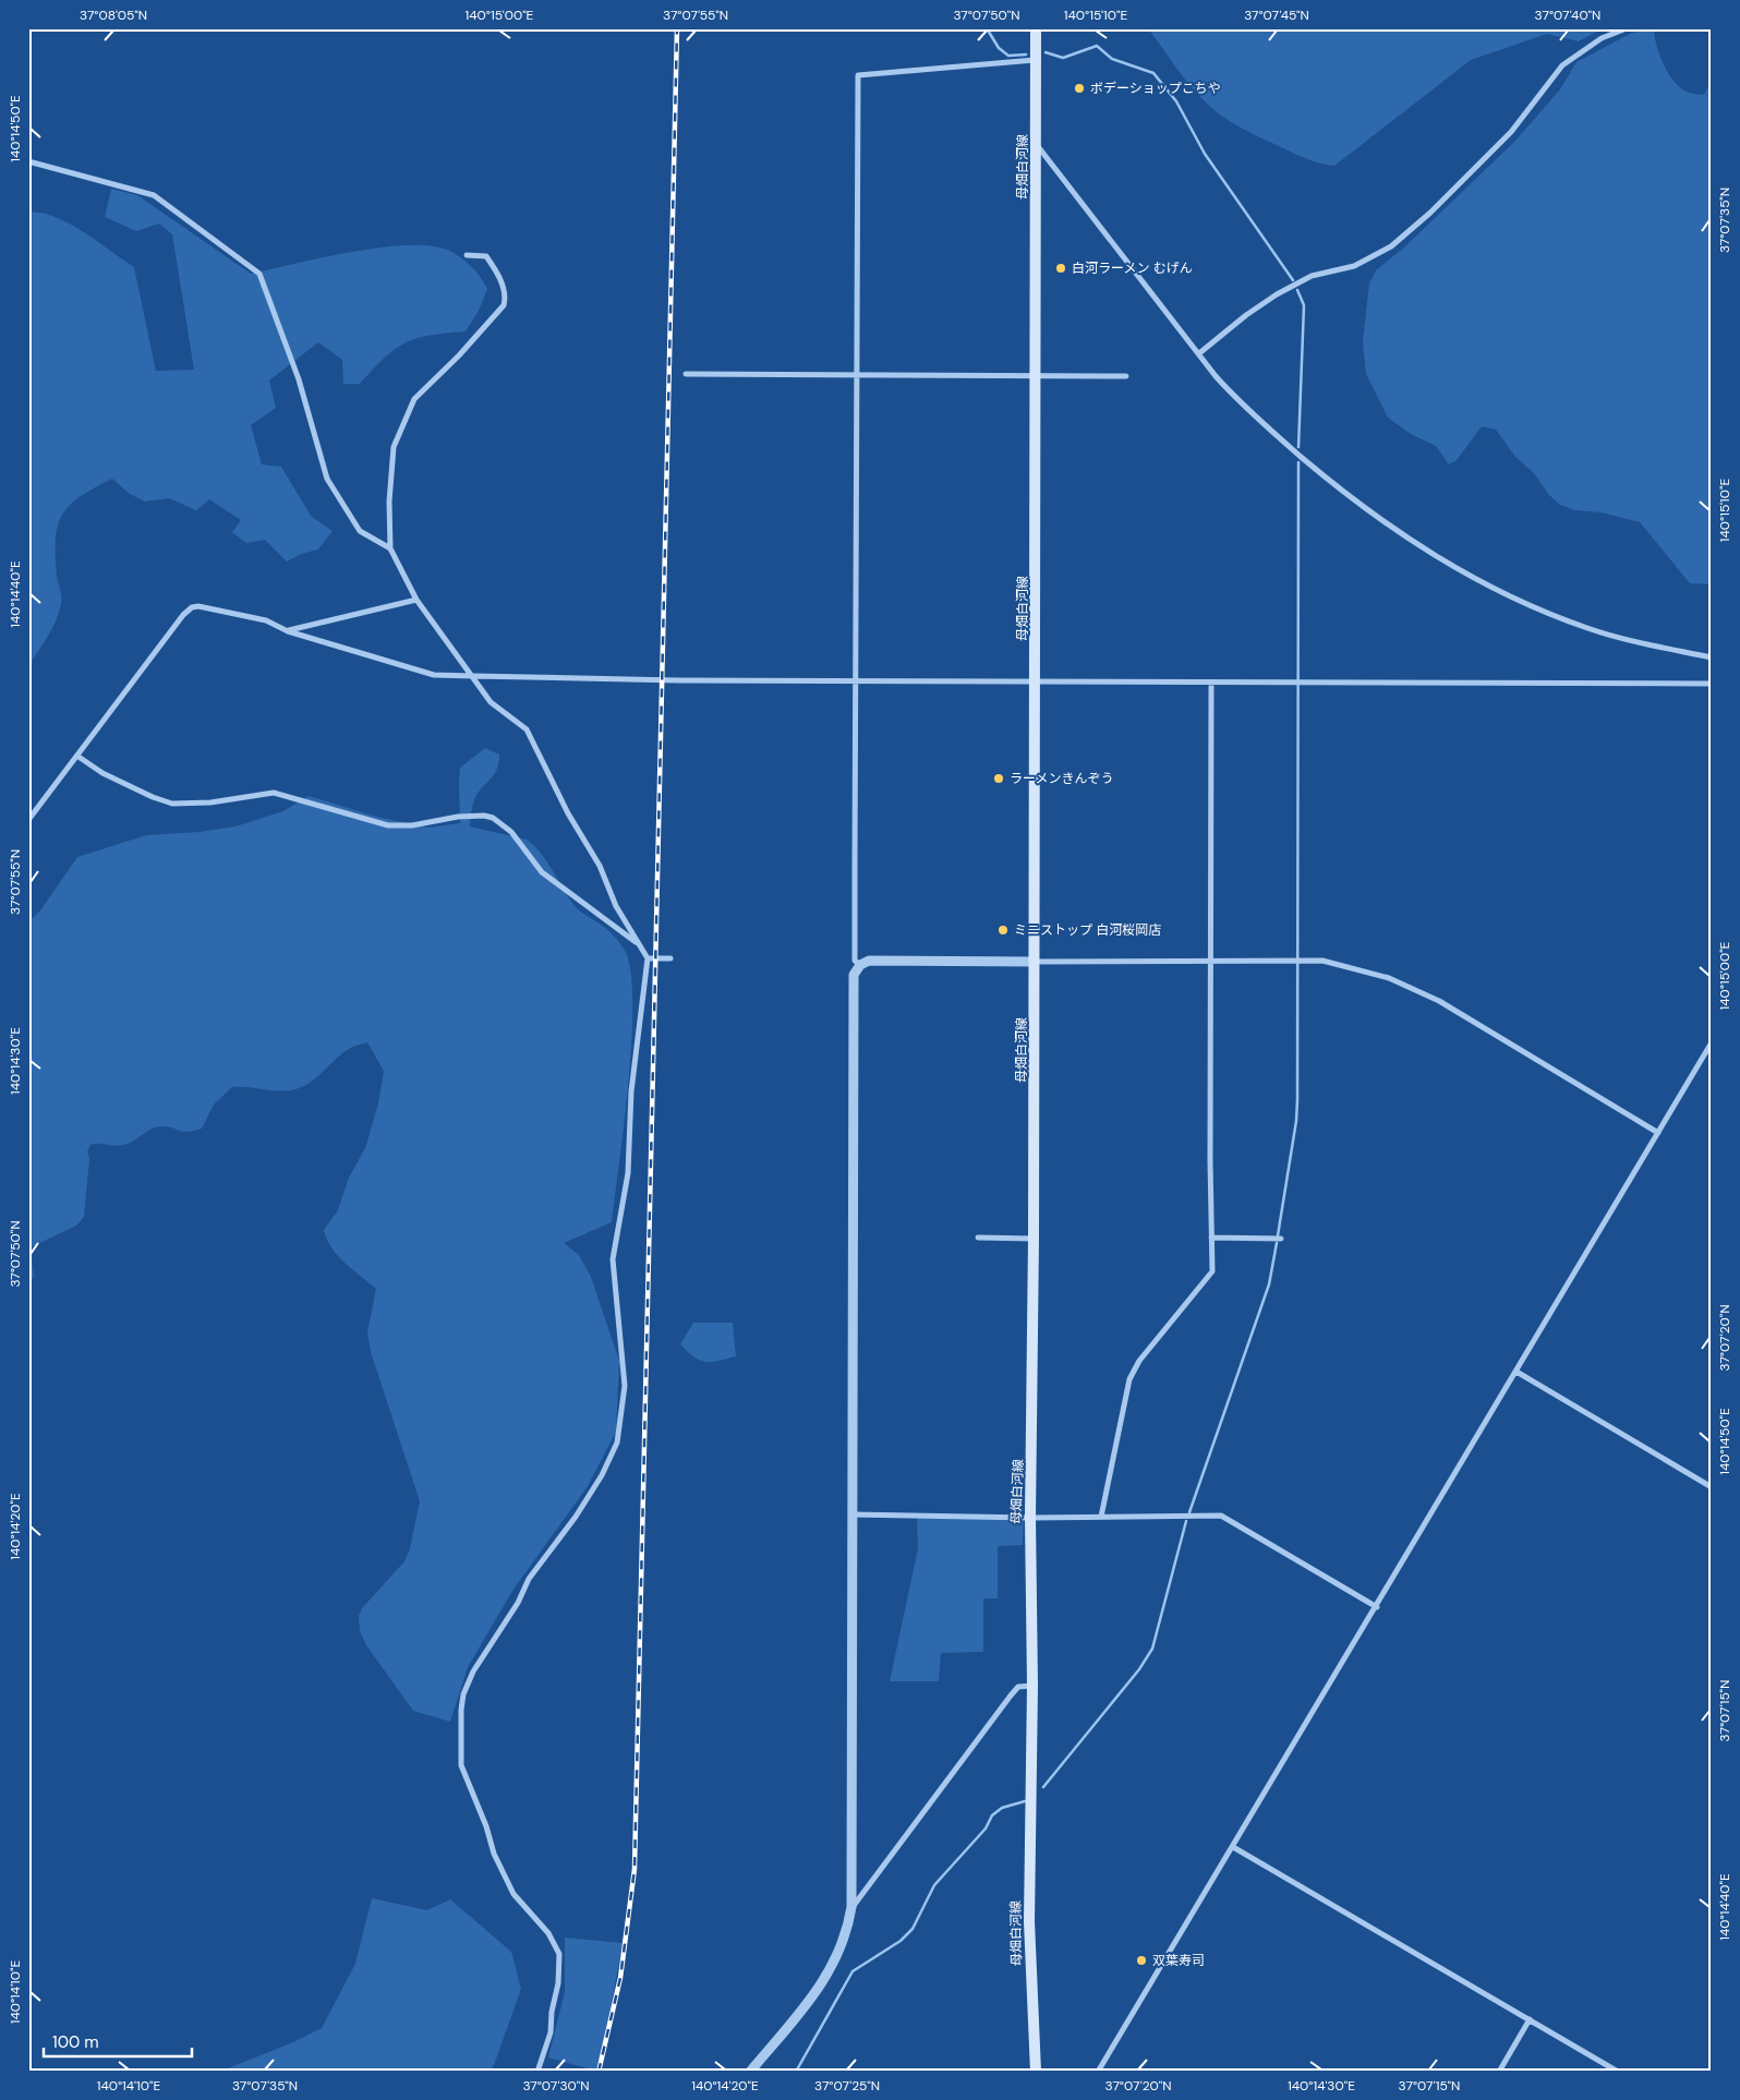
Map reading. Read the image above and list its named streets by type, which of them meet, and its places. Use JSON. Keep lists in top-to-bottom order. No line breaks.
{"streets":{"main road":["母畑白河線"]},"places":["ボデーショップこちや","白河ラーメン むげん","ラーメンきんぞう","ミニストップ 白河桜岡店","双葉寿司"],"scale_bar":"100 m","coordinates":["37°08'05\"N","140°15'00\"E","37°07'55\"N","37°07'50\"N","140°15'10\"E","37°07'45\"N","37°07'40\"N","140°14'50\"E","37°07'35\"N","140°14'40\"E","140°14'30\"E","37°07'20\"N","140°14'20\"E","37°07'15\"N","140°14'10\"E","37°07'30\"N","37°07'25\"N"]}
